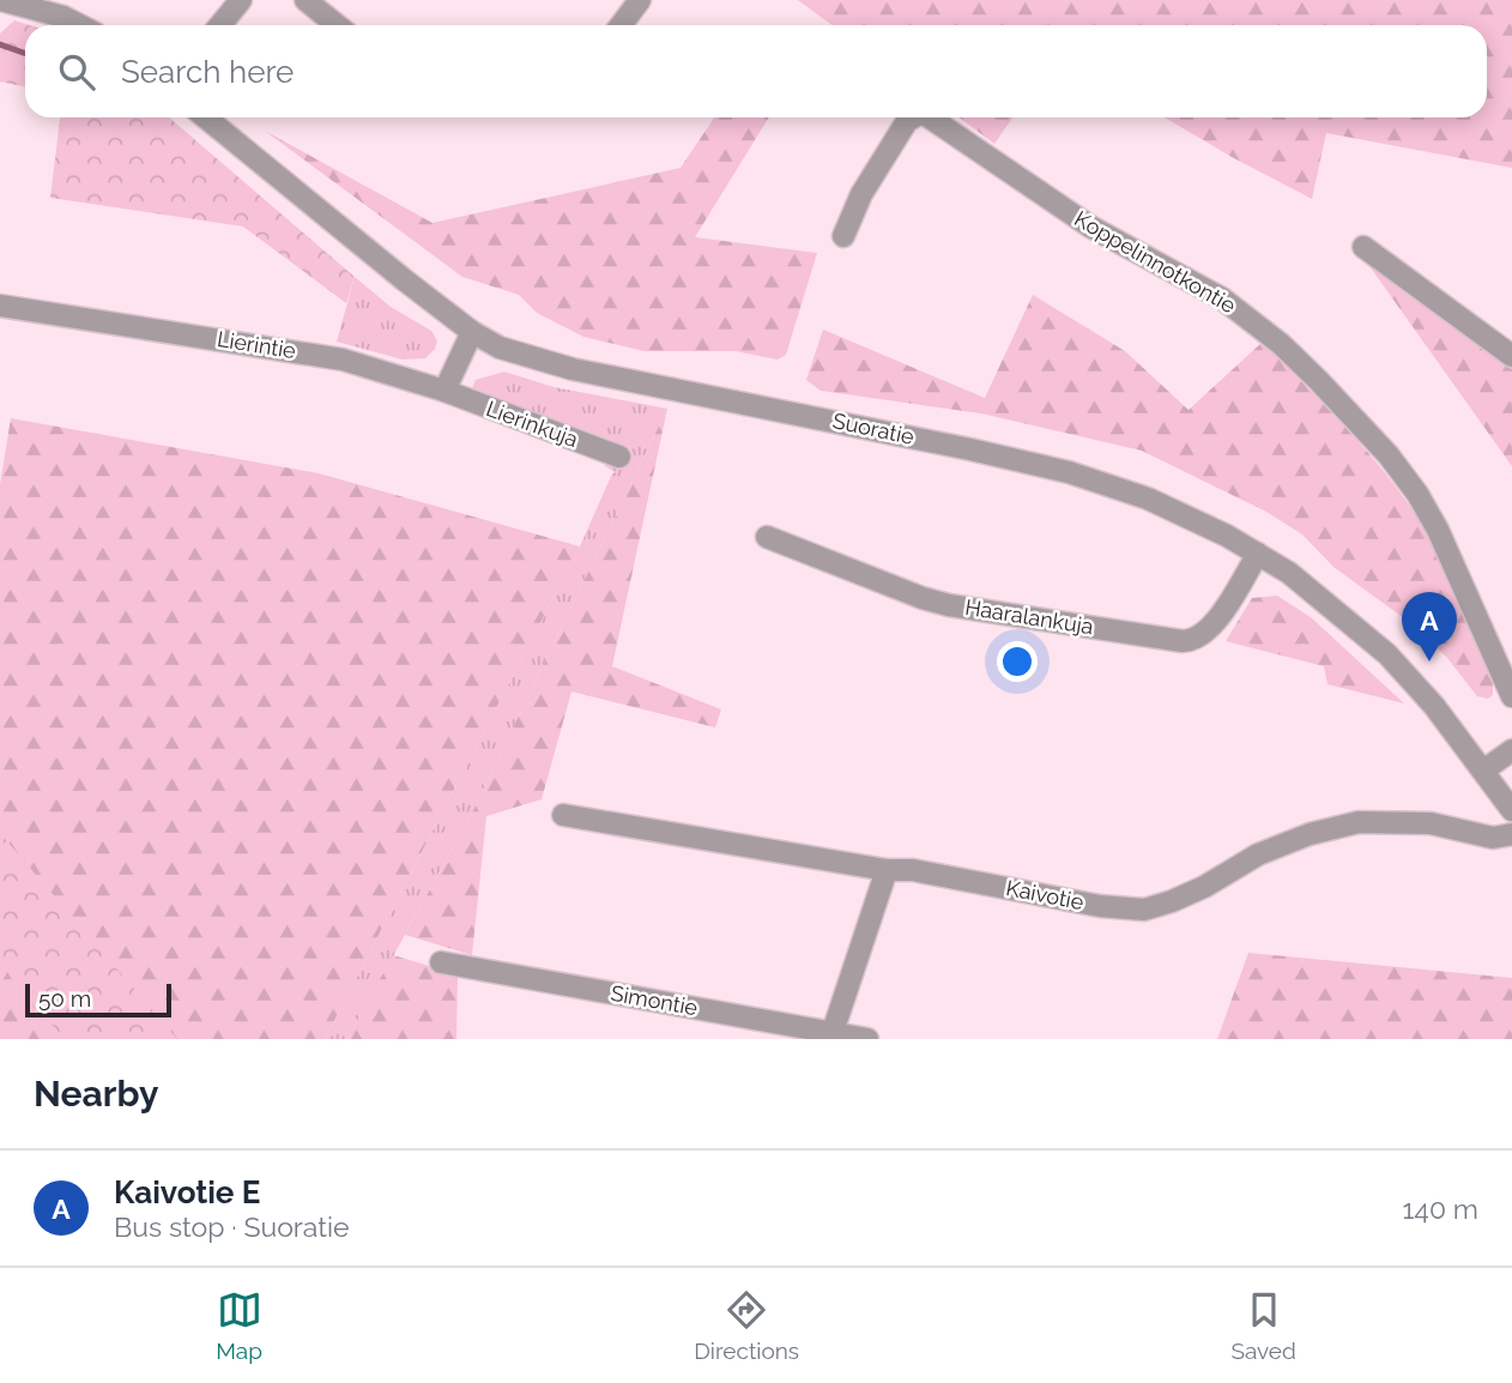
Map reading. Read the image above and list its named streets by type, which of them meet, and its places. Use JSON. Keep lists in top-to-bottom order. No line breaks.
{"streets":{"street":["Koppelinnotkontie","Lierintie","Lierinkuja","Suoratie","Haaralankuja","Kaivotie","Simontie"]},"crossings":[["Lierintie","Lierinkuja"],["Suoratie","Haaralankuja"]],"scale_bar":"50 m","page":{"search":"Search here","pins":"A","scale":"50 m","heading":"Nearby","list":[{"mark":"A","name":"Kaivotie E","note":"Bus stop · Suoratie","value":"140 m"}],"nav":["Map","Directions","Saved"]}}
